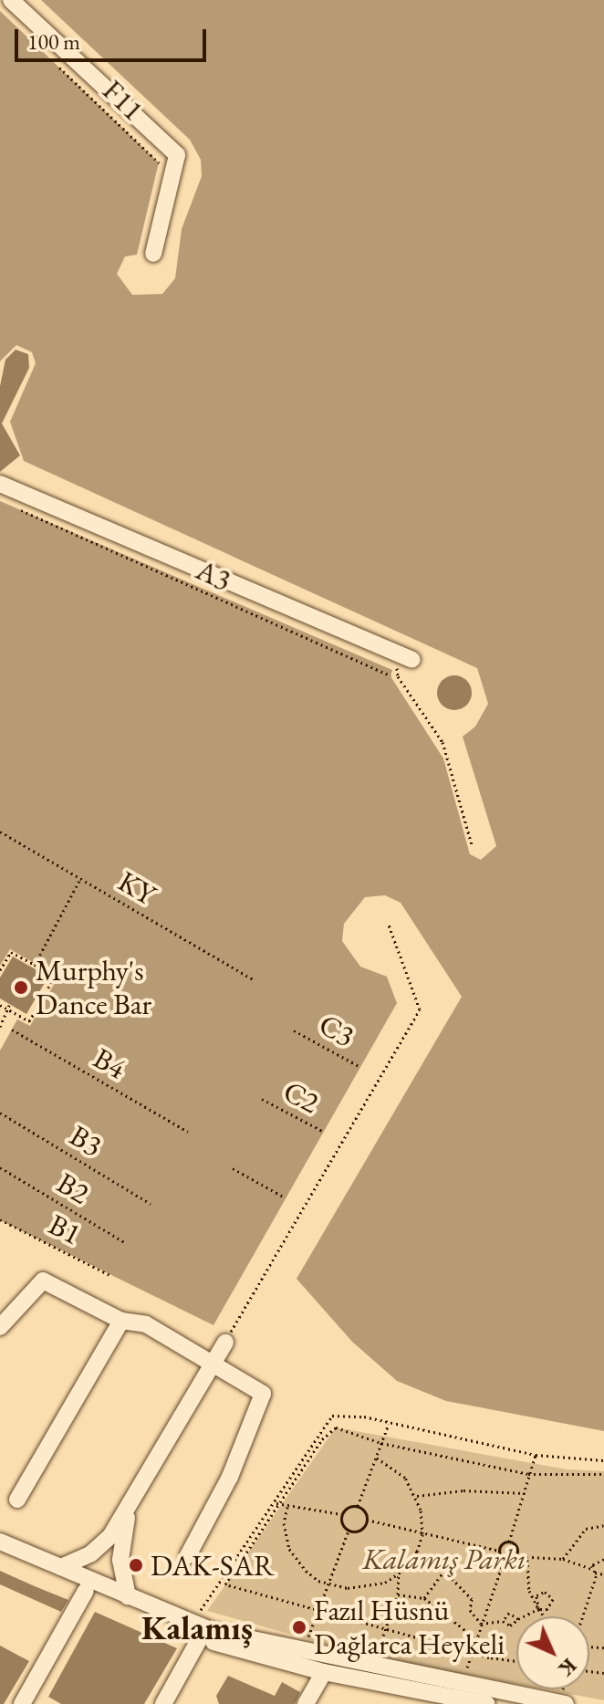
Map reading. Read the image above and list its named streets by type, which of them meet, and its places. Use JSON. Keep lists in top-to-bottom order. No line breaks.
{"streets":{"path":["F11","A3","KY","C3","B4","C2","B3","B2","B1"]},"districts":["Kalamış"],"parks":["Kalamış Parkı"],"places":["Murphy's Dance Bar","DAK-SAR","Fazıl Hüsnü Dağlarca Heykeli"],"scale_bar":"100 m","north":"bottom right"}
